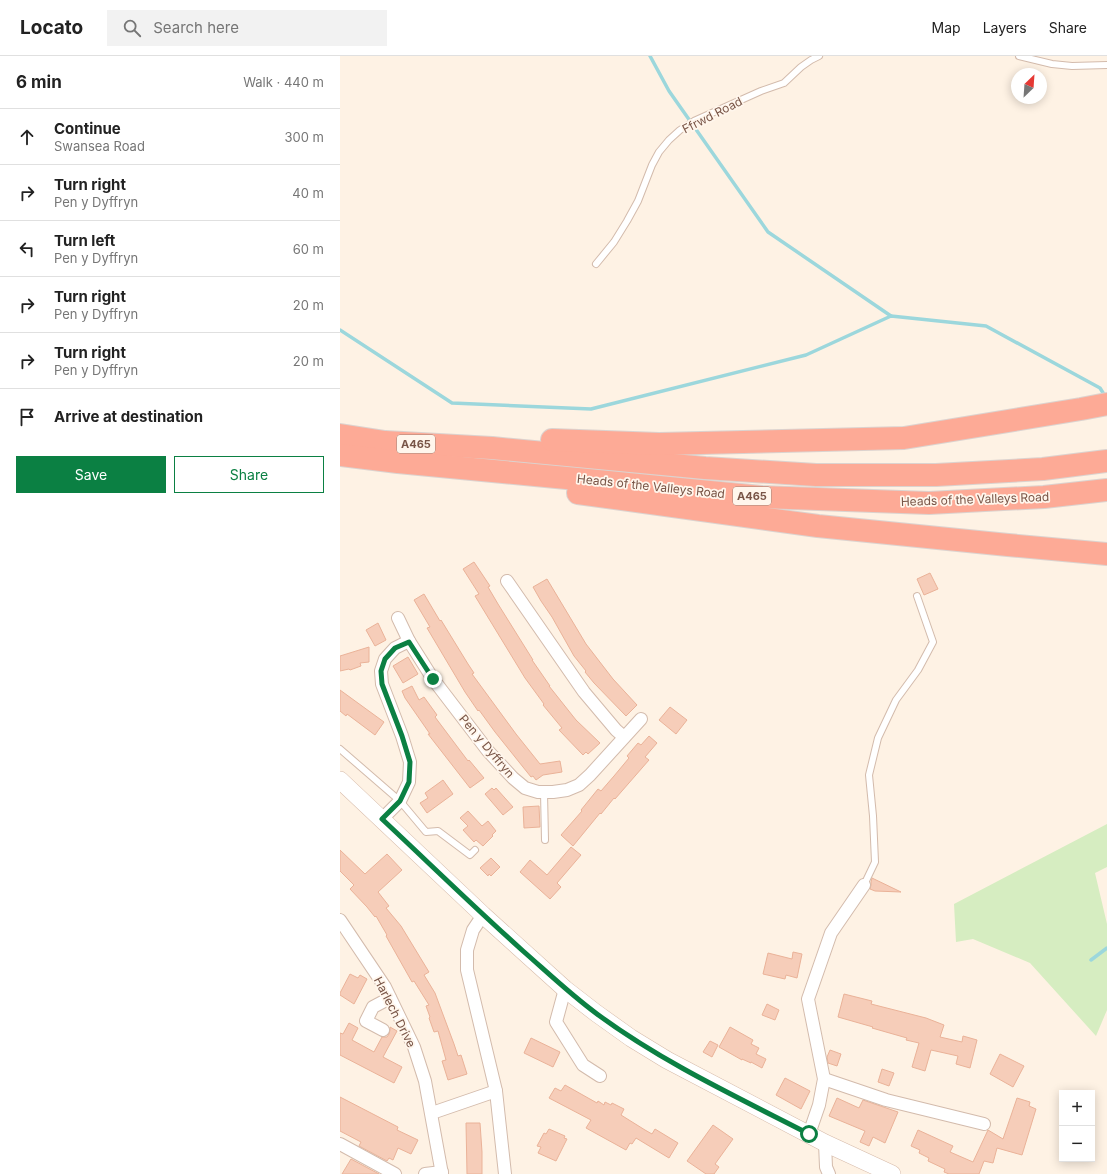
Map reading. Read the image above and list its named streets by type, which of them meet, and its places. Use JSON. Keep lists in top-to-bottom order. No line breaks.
{"streets":{"highway":["A465","Heads of the Valleys Road"],"street":["Pen y Dyffryn","Harlech Drive"],"lane":["Ffrwd Road"]},"north":"top right","page":{"header":"Locato","search":"Search here","nav":["Map","Layers","Share"],"heading":["6 min","Walk · 440 m"],"list":[["Continue","Swansea Road","300 m"],["Turn right","Pen y Dyffryn","40 m"],["Turn left","Pen y Dyffryn","60 m"],["Turn right","Pen y Dyffryn","20 m"],["Turn right","Pen y Dyffryn","20 m"],"Arrive at destination"],"buttons":["Save","Share"],"map_buttons":["+","−"]}}
